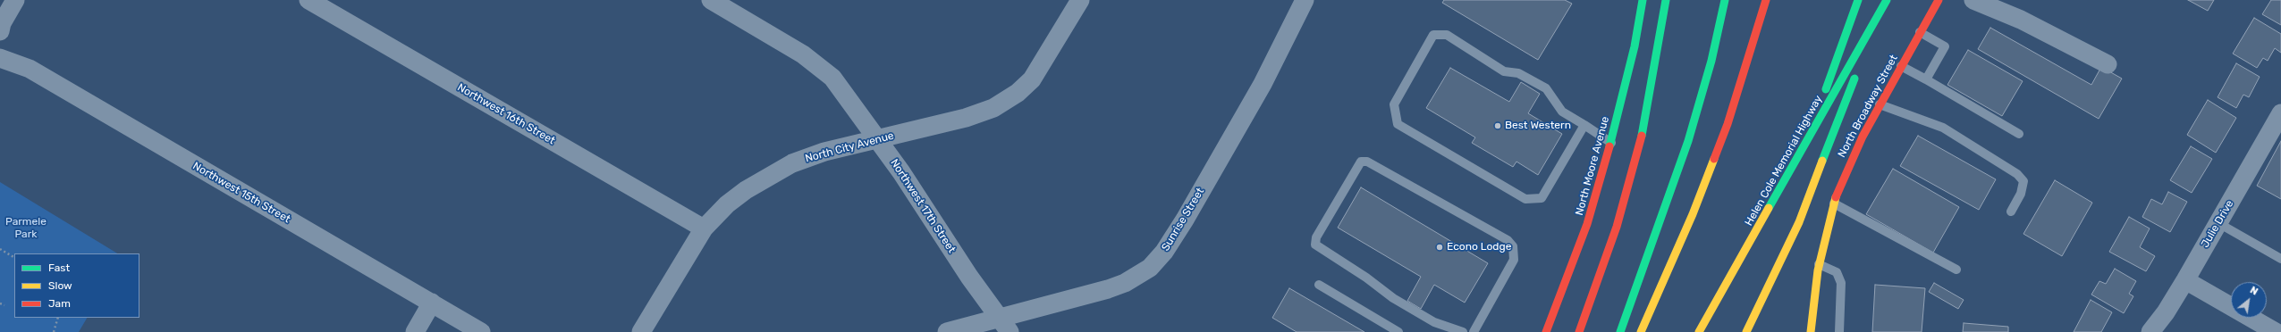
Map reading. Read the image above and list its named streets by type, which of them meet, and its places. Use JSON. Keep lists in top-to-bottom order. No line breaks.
{"streets":{"main road":["North Broadway Street","Helen Cole Memorial Highway","North Moore Avenue"],"street":["Northwest 16th Street","North City Avenue","Northwest 15th Street","Northwest 17th Street","Sunrise Street","Julie Drive"]},"crossings":[["Northwest 16th Street","North City Avenue"],["North City Avenue","Northwest 17th Street"],["Northwest 17th Street","Sunrise Street"]],"parks":["Parmele Park"],"places":["Best Western","Econo Lodge"],"legend":["Fast","Slow","Jam"],"north":"top right"}
